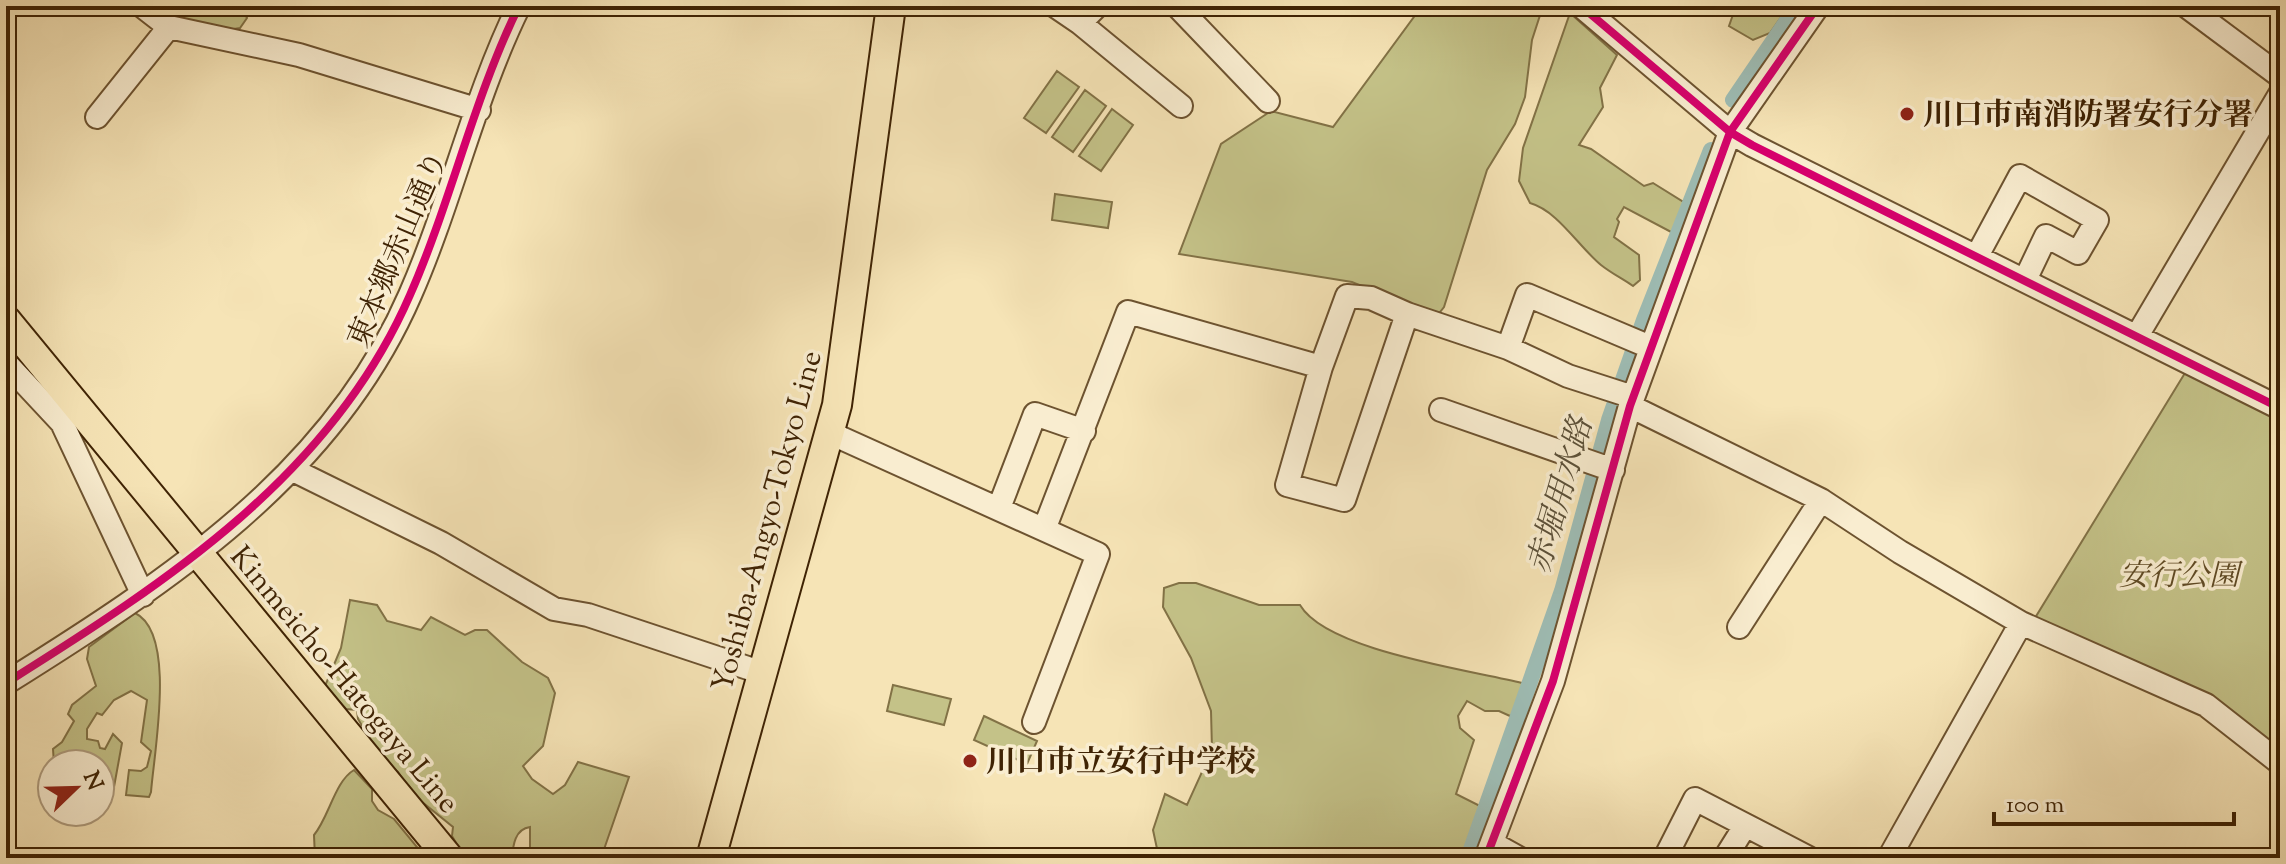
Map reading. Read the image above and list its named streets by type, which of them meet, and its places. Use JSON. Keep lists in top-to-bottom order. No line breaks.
{"streets":{"main road":["Yoshiba-Angyo-Tokyo Line","Kinmeicho-Hatogaya Line"],"street":["東本郷赤山通り"]},"crossings":[["東本郷赤山通り","Kinmeicho-Hatogaya Line"]],"water":["赤堀用水路"],"parks":["安行公園"],"places":["川口市南消防署安行分署","川口市立安行中学校"],"scale_bar":"100 m","north":"top right"}
